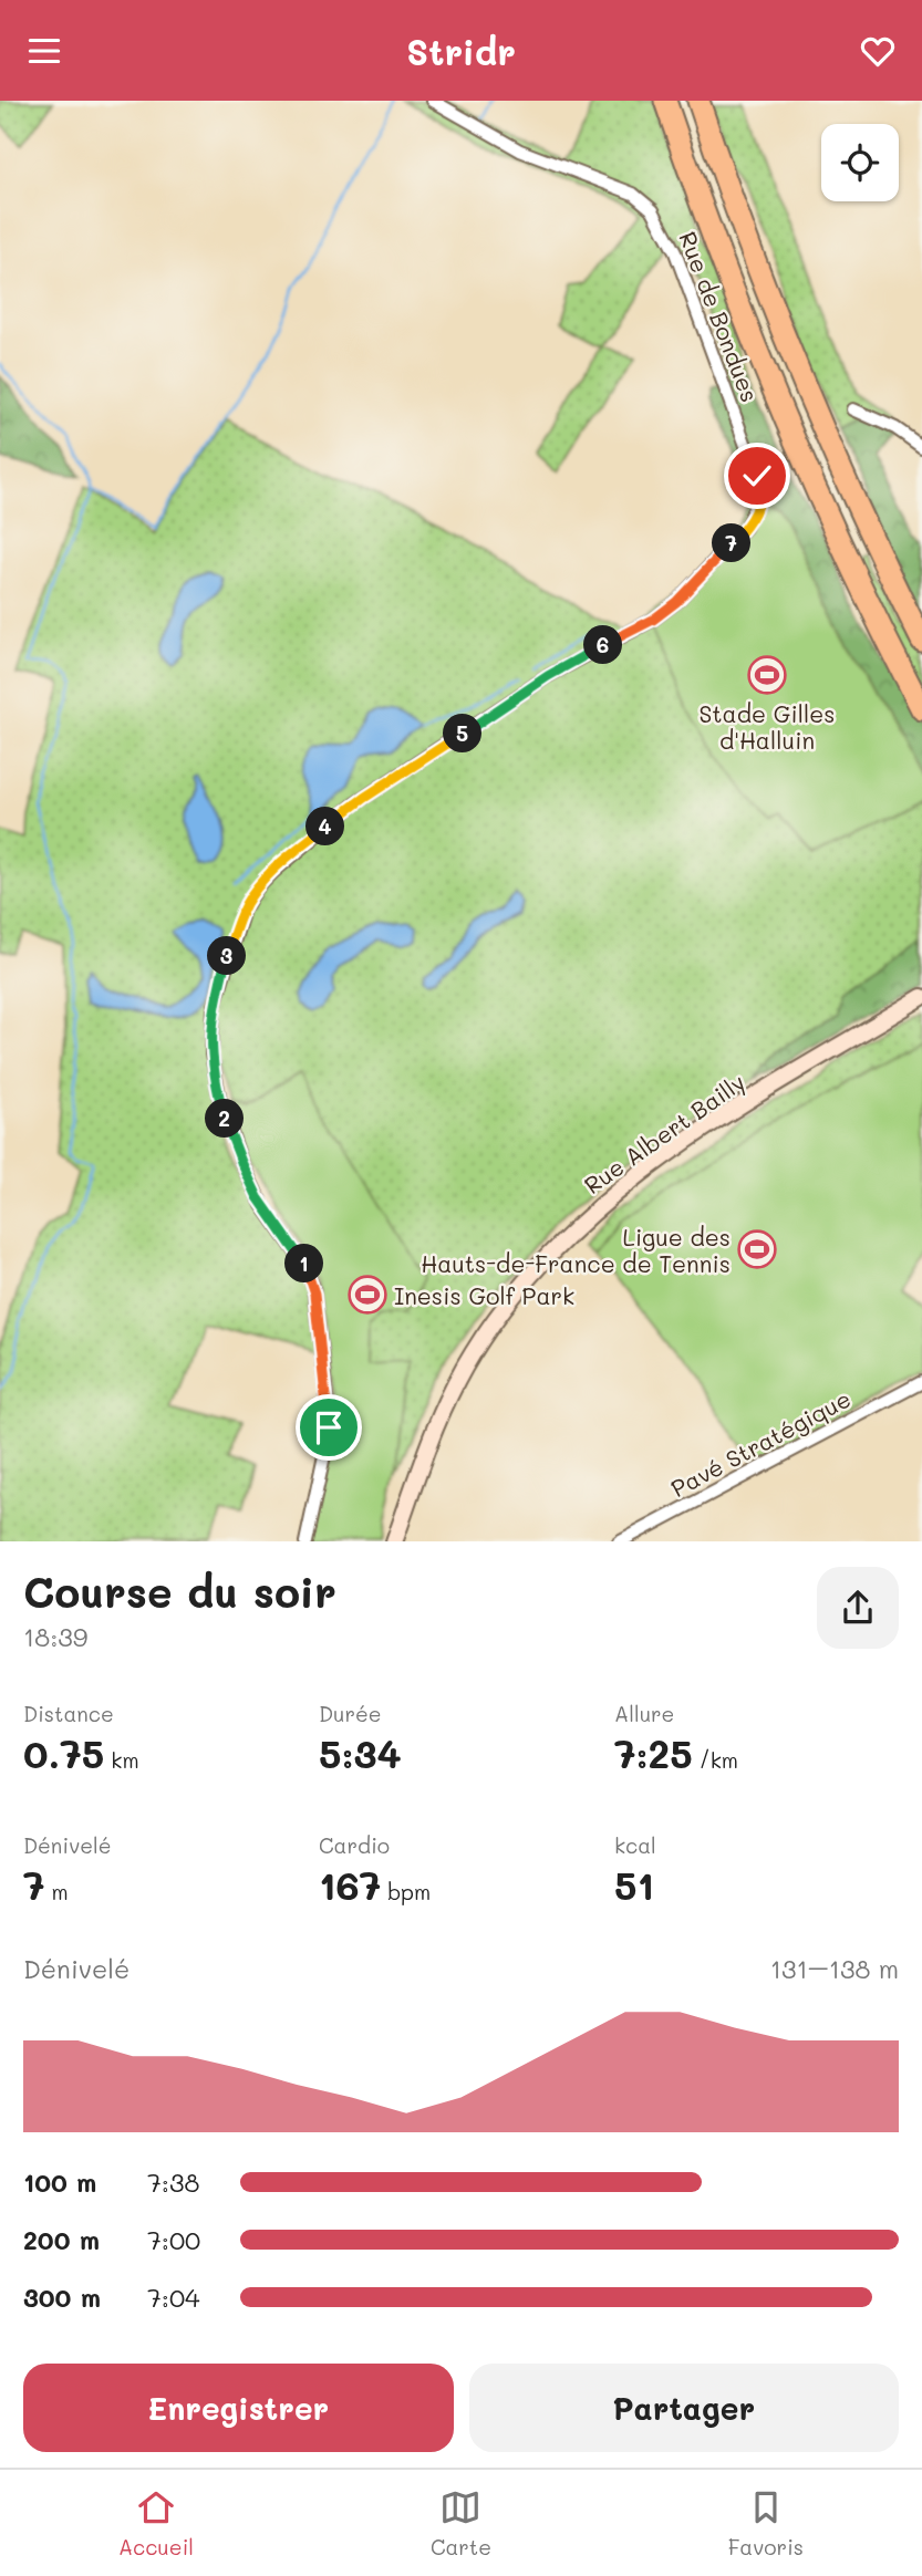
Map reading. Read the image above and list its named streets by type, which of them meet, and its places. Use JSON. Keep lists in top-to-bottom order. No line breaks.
{"streets":{"main road":["Rue Albert Bailly"],"street":["Rue de Bondues","Pavé Stratégique"]},"places":{"sports":["Stade Gilles d'Halluin","Ligue des Hauts-de-France de Tennis","Inesis Golf Park"]},"page":{"header":"Stridr","pins":["7","6","5","4","3","2","1"],"heading":["Course du soir","18:39"],"stats":[["Distance","0.75 km"],["Durée","5:34"],["Allure","7:25 /km"],["Dénivelé","7 m"],["Cardio","167 bpm"],["kcal","51"]],"chart":["Dénivelé","131–138 m"],"list":[{"name":"100 m","note":"7:38"},{"name":"200 m","note":"7:00"},{"name":"300 m","note":"7:04"}],"buttons":["Enregistrer","Partager"],"tabs":["Accueil","Carte","Favoris"]}}
